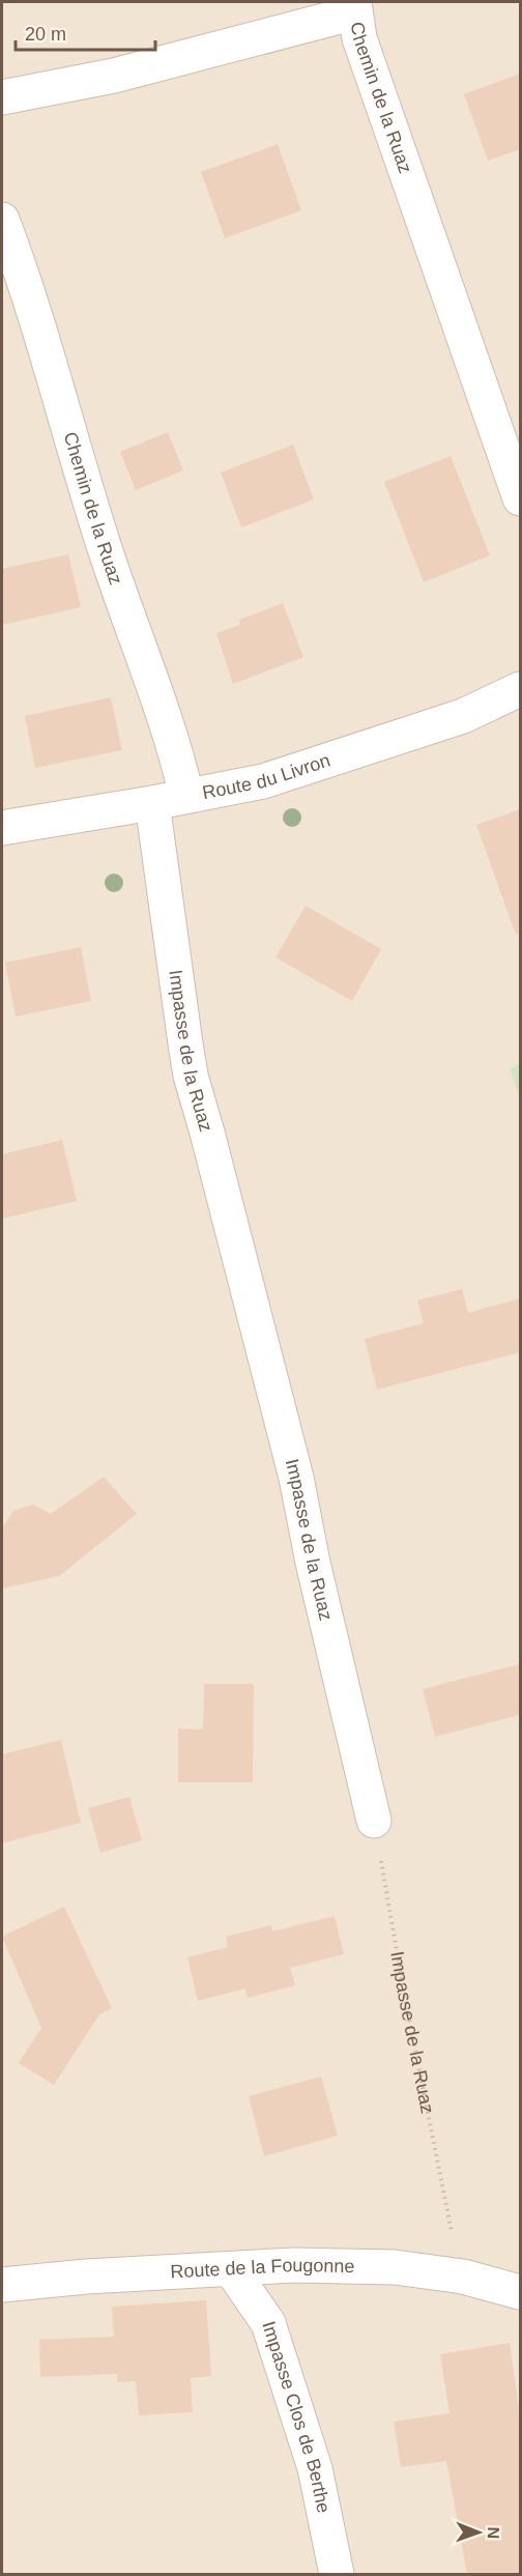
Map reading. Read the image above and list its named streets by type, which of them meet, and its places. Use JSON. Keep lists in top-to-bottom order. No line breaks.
{"streets":{"street":["Chemin de la Ruaz","Route du Livron","Impasse de la Ruaz","Route de la Fougonne","Impasse Clos de Berthe"]},"crossings":[["Chemin de la Ruaz","Route du Livron"],["Route du Livron","Impasse de la Ruaz"],["Impasse de la Ruaz","Route de la Fougonne"],["Route de la Fougonne","Impasse Clos de Berthe"]],"scale_bar":"20 m","north":"right"}
